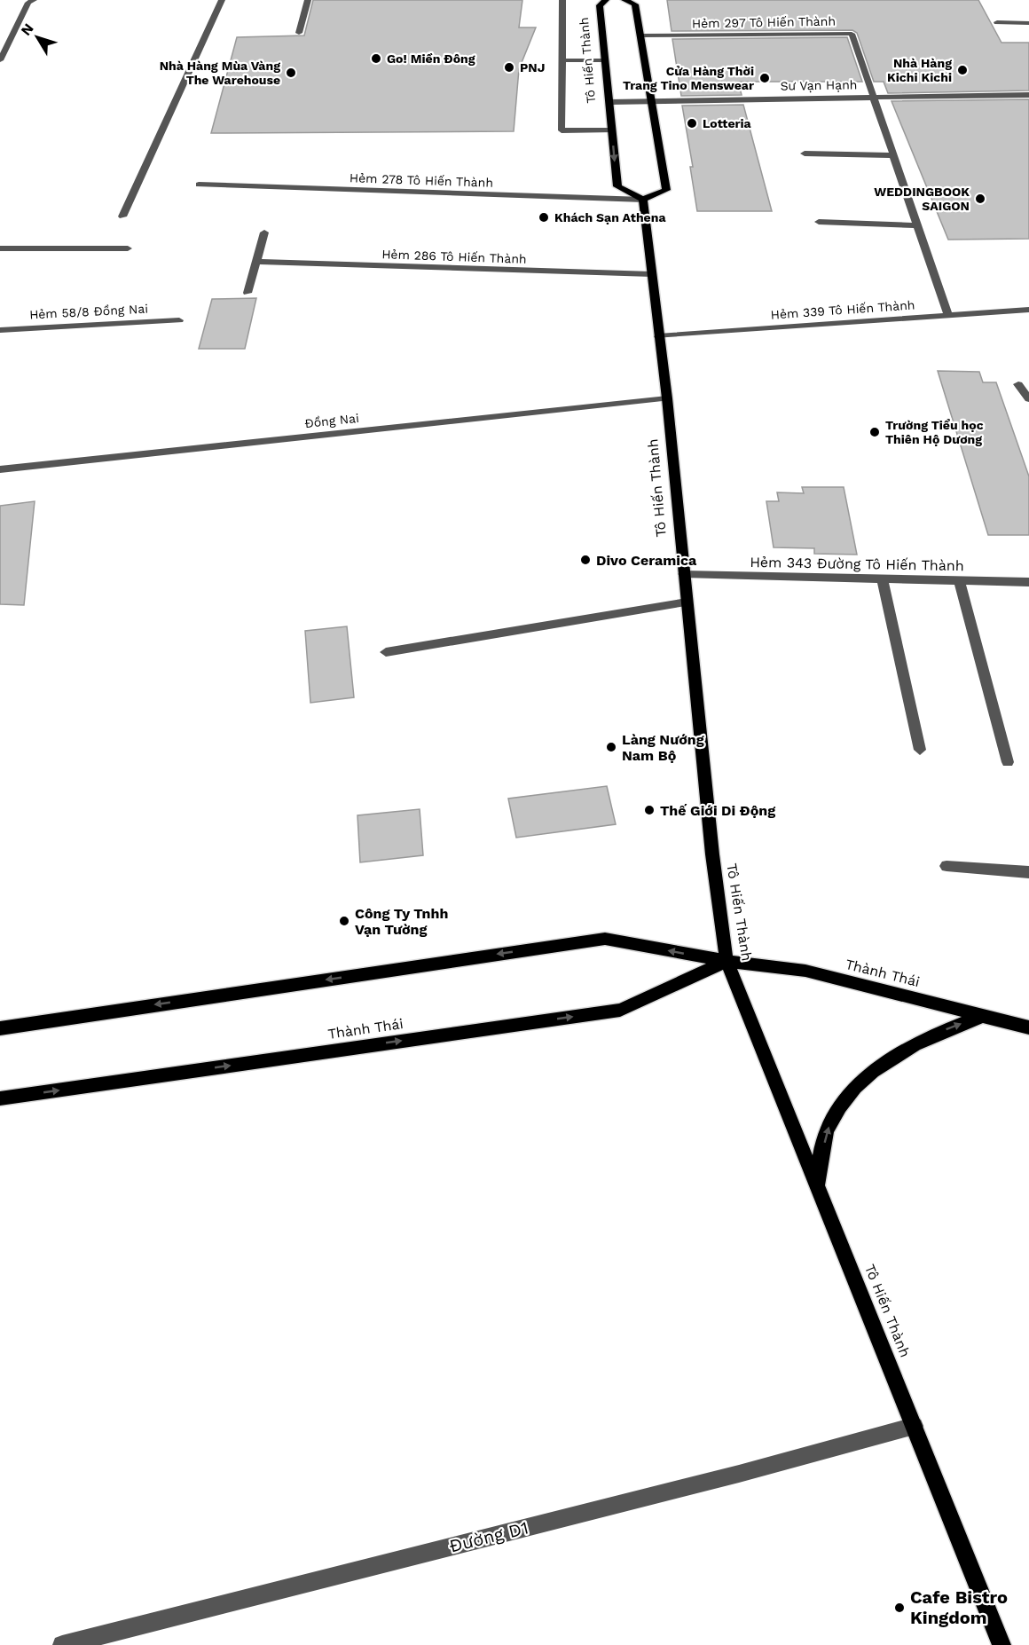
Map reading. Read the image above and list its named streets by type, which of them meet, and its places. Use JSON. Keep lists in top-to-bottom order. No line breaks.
{"streets":{"main road":["Tô Hiến Thành","Thành Thái"],"street":["Hẻm 297 Tô Hiến Thành","Sư Vạn Hạnh","Hẻm 278 Tô Hiến Thành","Hẻm 286 Tô Hiến Thành","Hẻm 339 Tô Hiến Thành","Hẻm 58/8 Đồng Nai","Đồng Nai","Hẻm 343 Đường Tô Hiến Thành","Đường D1"]},"crossings":[["Hẻm 297 Tô Hiến Thành","Sư Vạn Hạnh"],["Tô Hiến Thành","Sư Vạn Hạnh"],["Tô Hiến Thành","Hẻm 278 Tô Hiến Thành"],["Tô Hiến Thành","Hẻm 286 Tô Hiến Thành"],["Tô Hiến Thành","Hẻm 339 Tô Hiến Thành"],["Tô Hiến Thành","Đồng Nai"],["Tô Hiến Thành","Hẻm 343 Đường Tô Hiến Thành"],["Tô Hiến Thành","Thành Thái"],["Tô Hiến Thành","Đường D1"]],"places":["Go! Miền Đông","PNJ","Nhà Hàng Kichi Kichi","Nhà Hàng Mùa Vàng The Warehouse","Cửa Hàng Thời Trang Tino Menswear","Lotteria","WEDDINGBOOK SAIGON","Khách Sạn Athena","Trường Tiểu học Thiên Hộ Dương","Divo Ceramica","Làng Nướng Nam Bộ","Thế Giới Di Động","Công Ty Tnhh Vạn Tường","Cafe Bistro Kingdom"],"north":"top left"}
